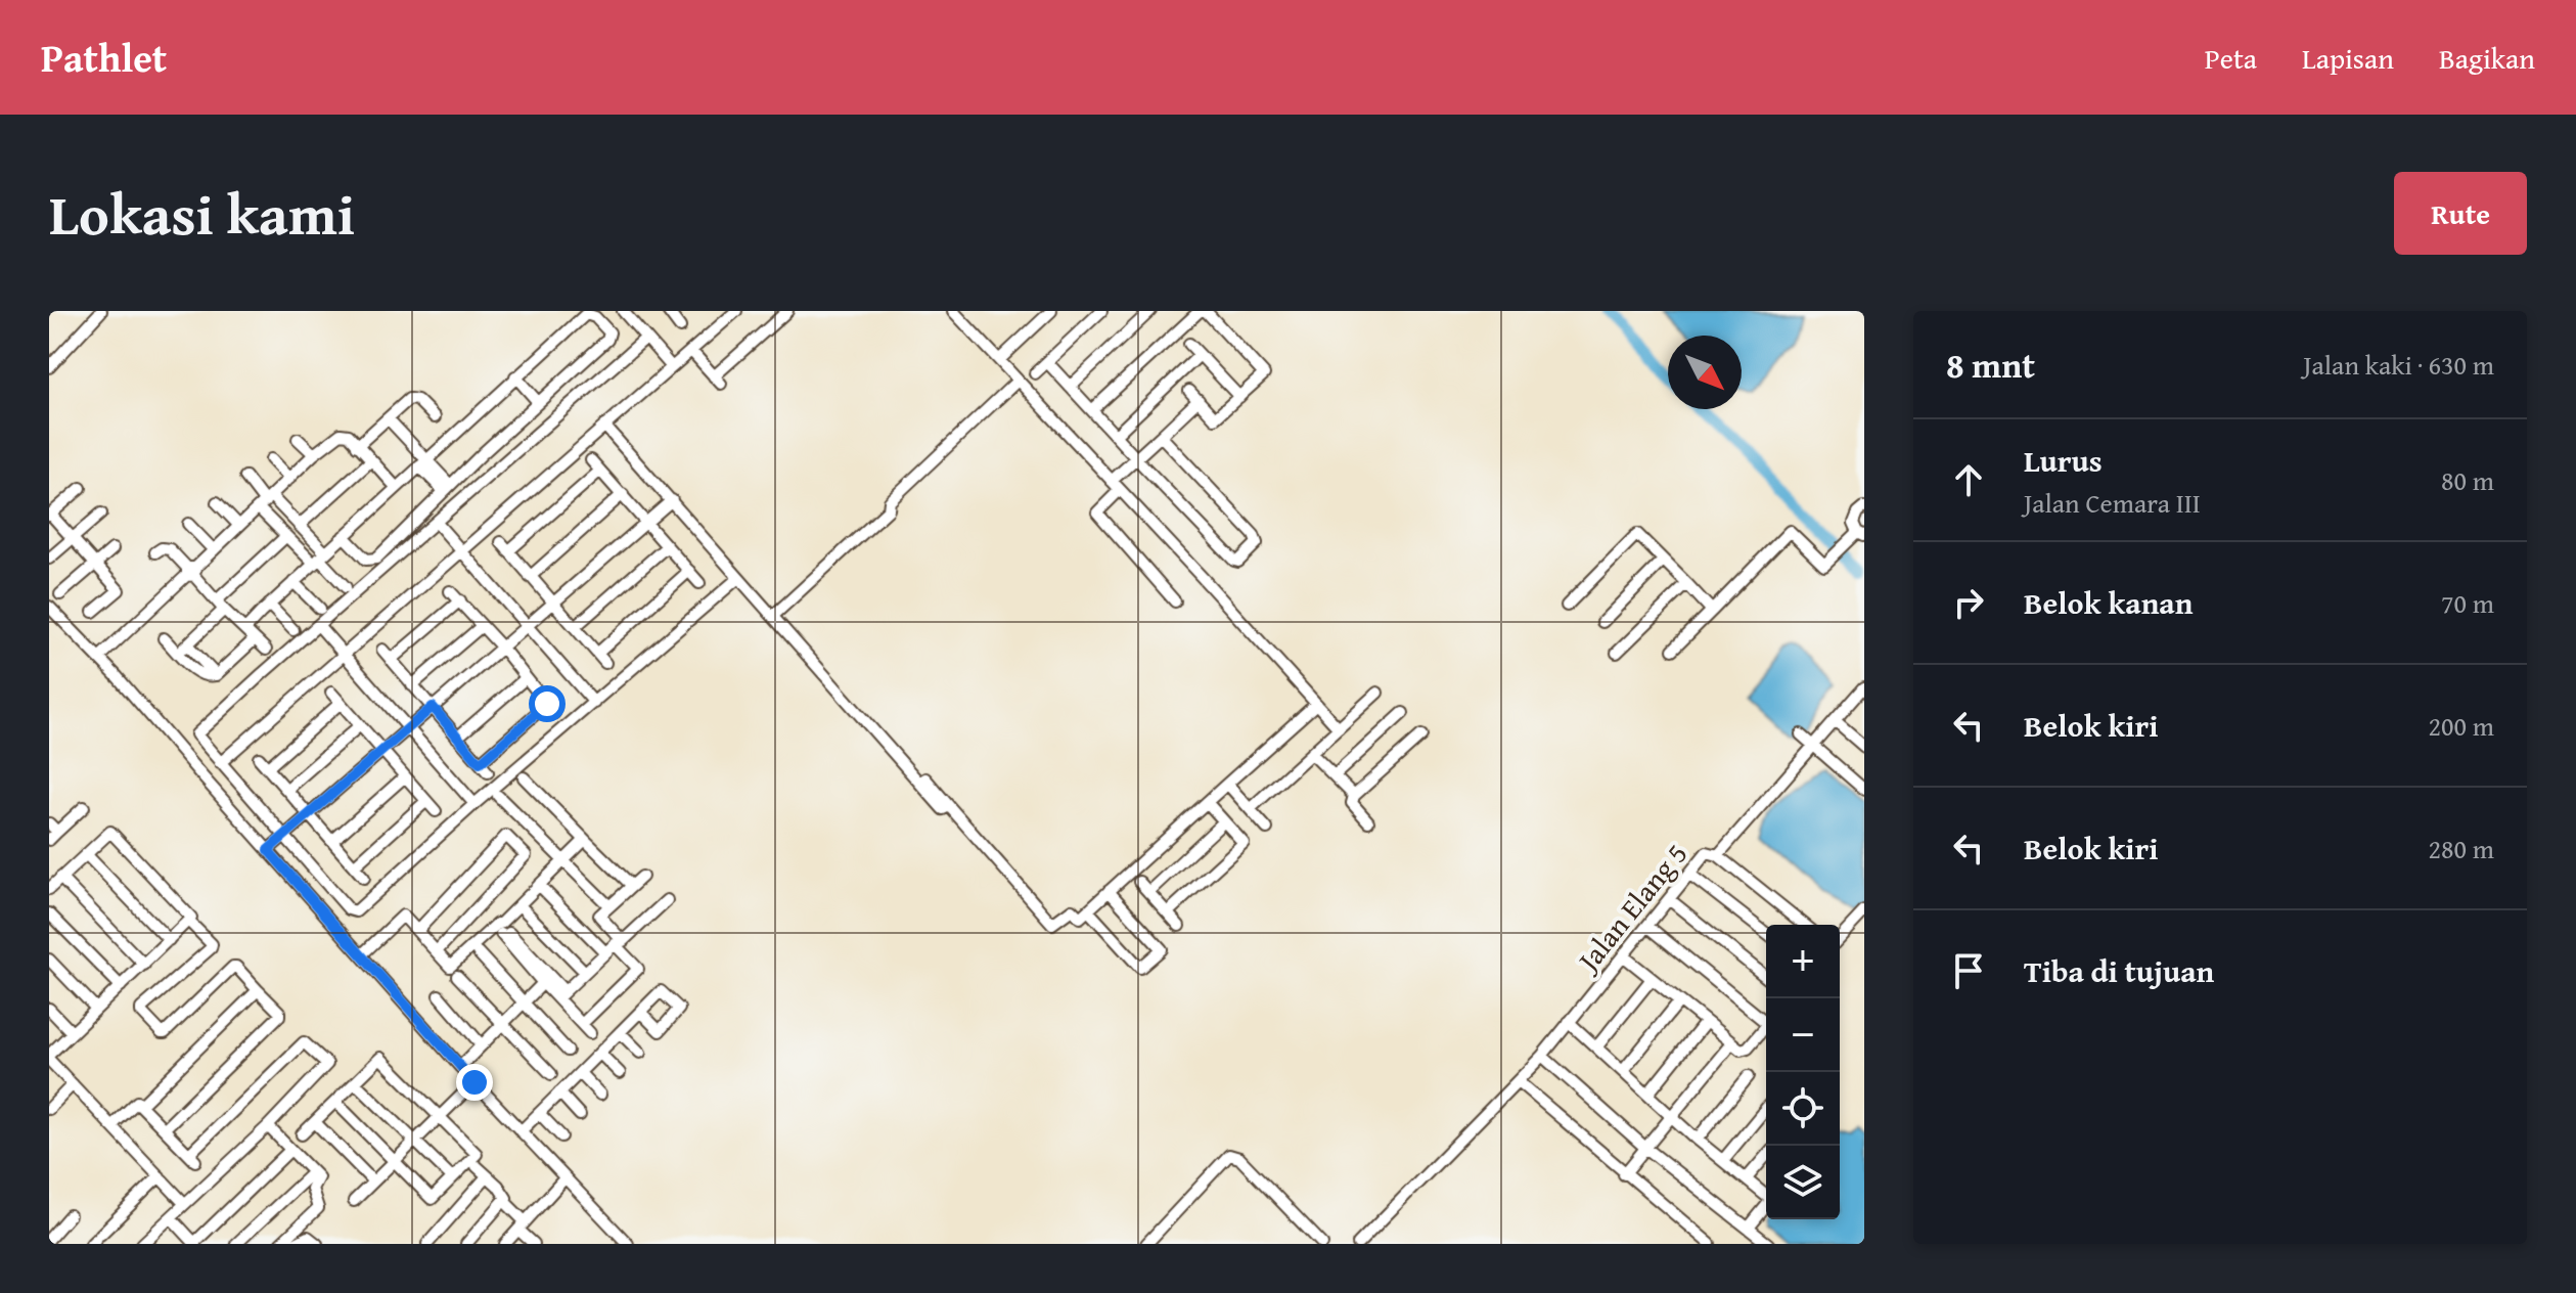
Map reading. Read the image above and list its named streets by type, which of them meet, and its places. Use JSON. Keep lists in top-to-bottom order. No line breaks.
{"streets":{"street":["Jalan Elang 5"]},"north":"bottom right","page":{"header":"Pathlet","nav":["Peta","Lapisan","Bagikan"],"title":"Lokasi kami","buttons":"Rute","heading":["8 mnt","Jalan kaki · 630 m"],"list":[["Lurus","Jalan Cemara III","80 m"],["Belok kanan","70 m"],["Belok kiri","200 m"],["Belok kiri","280 m"],"Tiba di tujuan"],"map_buttons":["+","−"]}}
